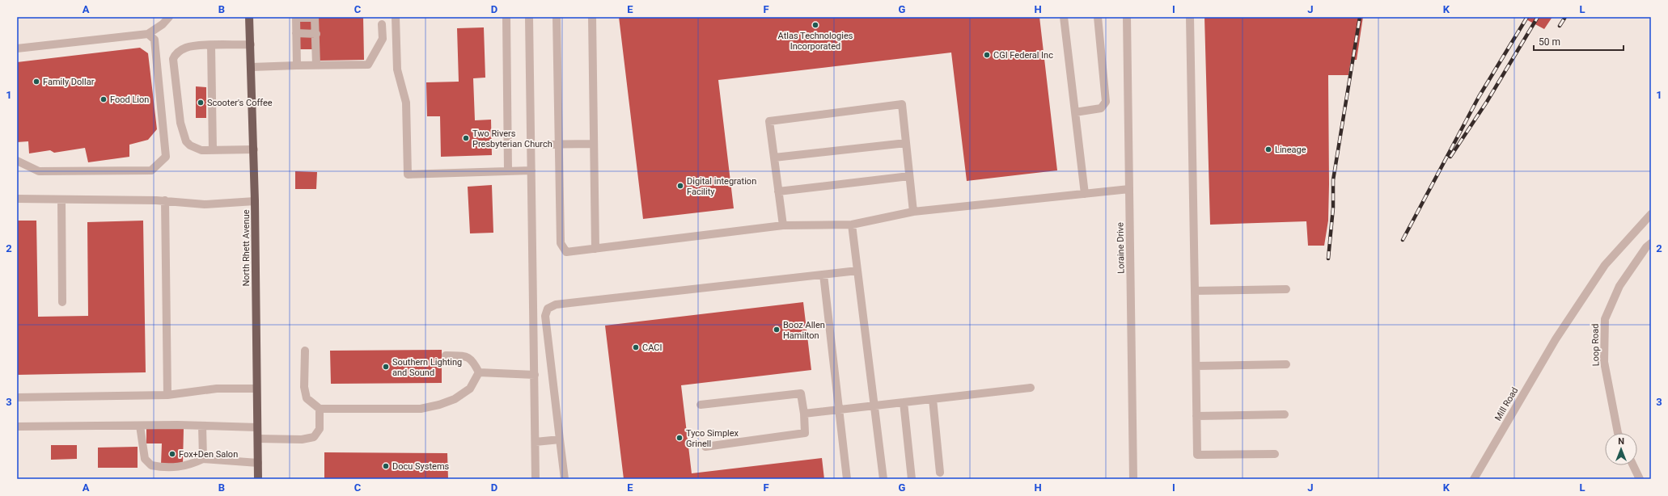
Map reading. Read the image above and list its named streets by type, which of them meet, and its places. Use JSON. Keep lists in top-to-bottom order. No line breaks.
{"streets":{"main road":["North Rhett Avenue"],"street":["Loraine Drive","Loop Road","Mill Road"]},"places":["Atlas Technologies Incorporated","CGI Federal Inc","Family Dollar","Food Lion","Scooter's Coffee","Two Rivers Presbyterian Church","Lineage","Digital integration Facility","Booz Allen Hamilton","CACI","Southern Lighting and Sound","Tyco Simplex Grinell","Fox+Den Salon","Docu Systems"],"scale_bar":"50 m","north":"top","grid":{"columns":["A","B","C","D","E","F","G","H","I","J","K","L"],"rows":["1","2","3"]}}
